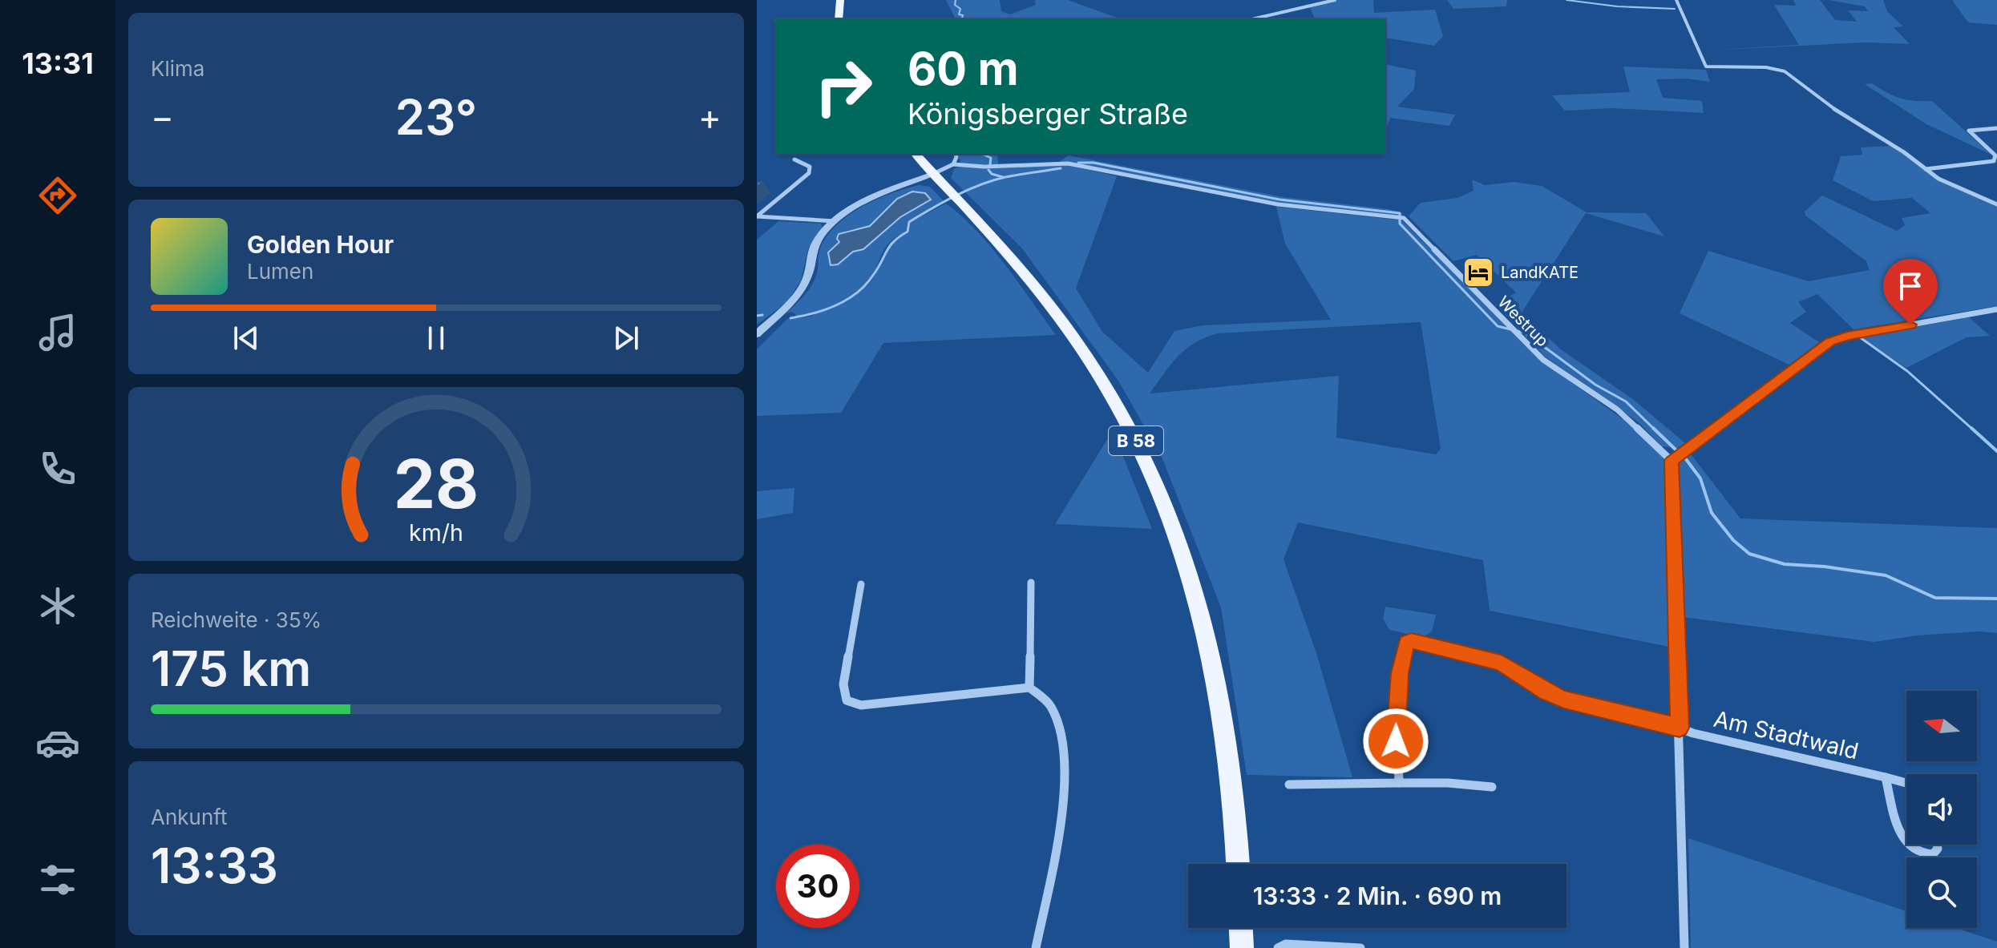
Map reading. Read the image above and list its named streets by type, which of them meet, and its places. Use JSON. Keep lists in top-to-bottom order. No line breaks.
{"streets":{"main road":["B 58"],"street":["Westrup","Am Stadtwald"]},"crossings":[["Westrup","B 58"]],"places":{"hotel":["LandKATE"]},"north":"left","page":{"tabs":"13:31","tile":["Klima",["Reichweite · 35%","175 km"],["Ankunft","13:33"]],"turn":["60 m","Königsberger Straße"],"heat":["−","23°","+"],"song":["Golden Hour","Lumen"],"limit":"30","trip":"13:33 · 2 Min. · 690 m","gauge":["28","km/h"]}}
